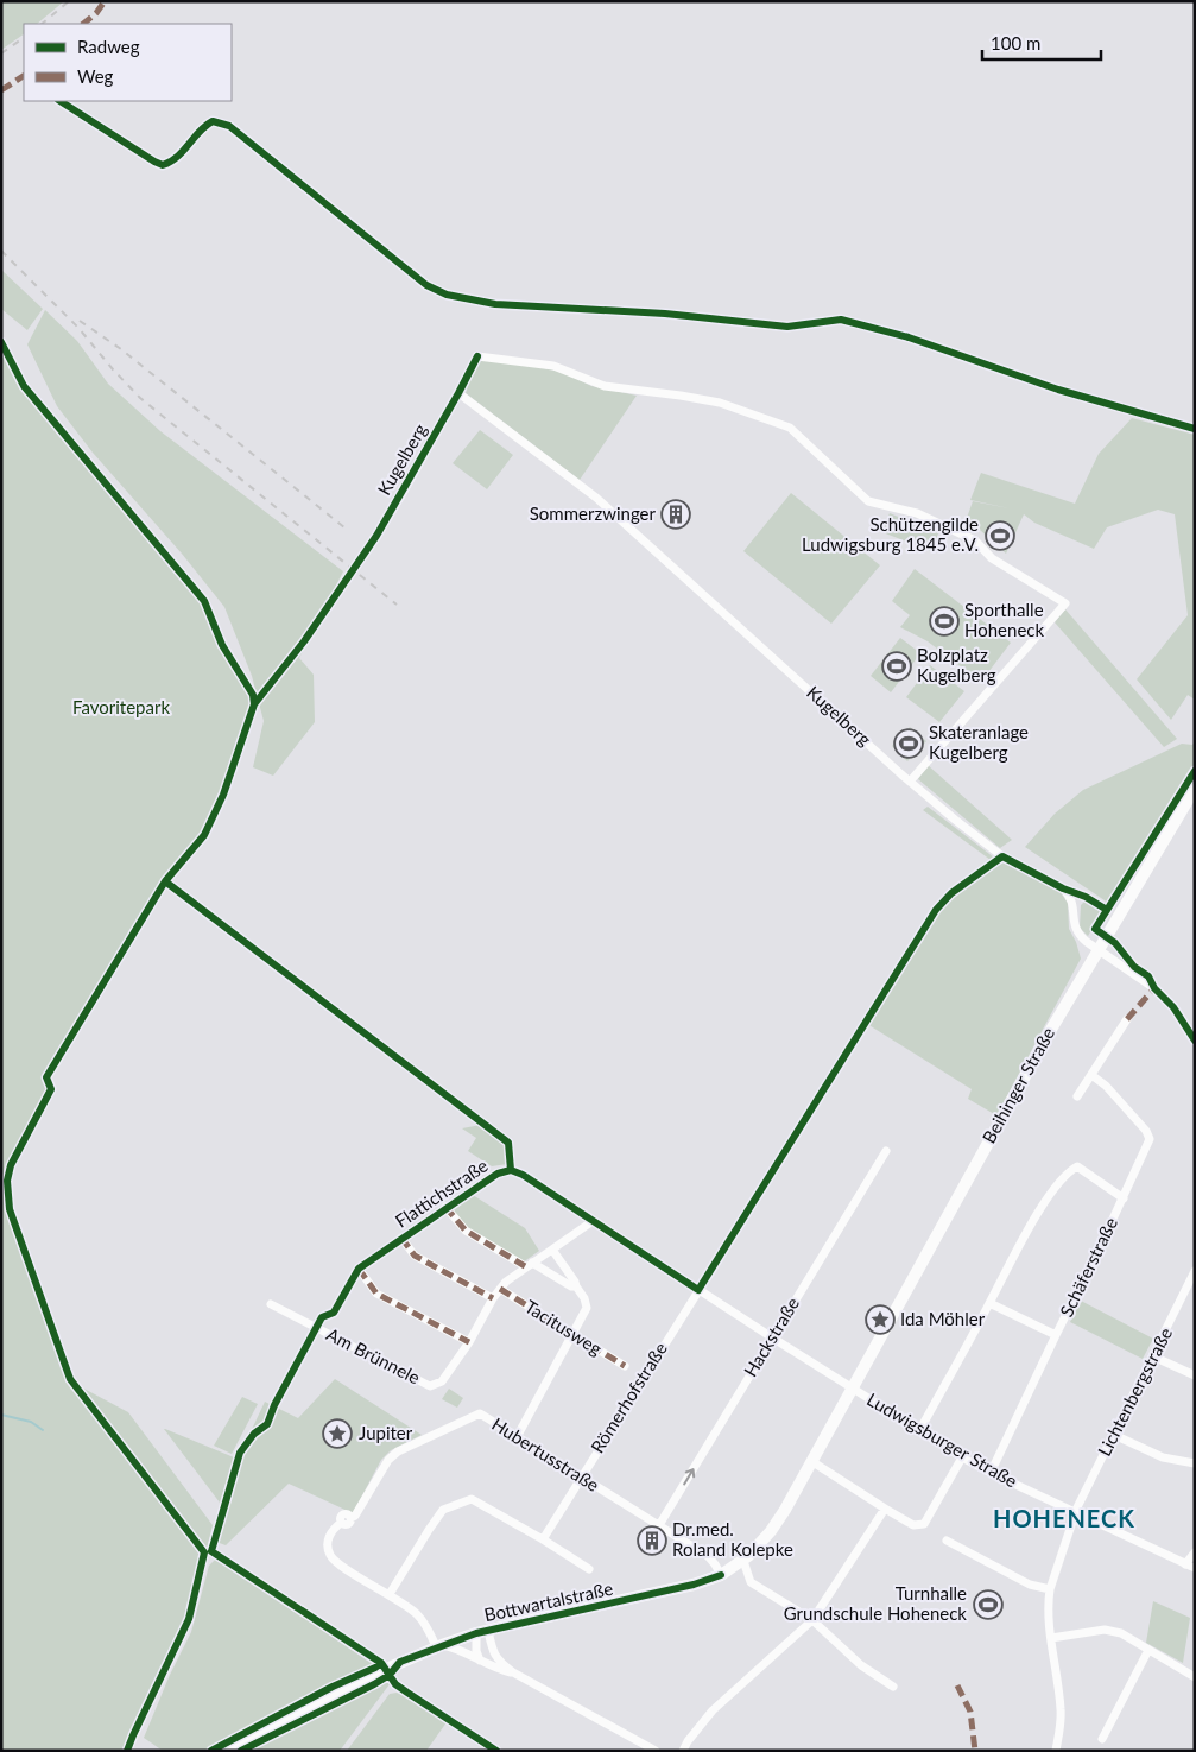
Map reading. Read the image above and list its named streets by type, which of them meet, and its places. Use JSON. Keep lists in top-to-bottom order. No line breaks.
{"streets":{"main road":["Beihinger Straße","Bottwartalstraße"],"street":["Kugelberg","Flattichstraße","Schäferstraße","Tacitusweg","Hackstraße","Am Brünnele","Lichtenbergstraße","Römerhofstraße","Ludwigsburger Straße","Hubertusstraße"]},"crossings":[["Kugelberg","Beihinger Straße"],["Beihinger Straße","Flattichstraße"],["Beihinger Straße","Ludwigsburger Straße"],["Beihinger Straße","Bottwartalstraße"],["Flattichstraße","Hackstraße"],["Flattichstraße","Am Brünnele"],["Flattichstraße","Römerhofstraße"],["Flattichstraße","Ludwigsburger Straße"],["Flattichstraße","Bottwartalstraße"],["Schäferstraße","Ludwigsburger Straße"],["Hackstraße","Hubertusstraße"],["Lichtenbergstraße","Ludwigsburger Straße"],["Römerhofstraße","Hubertusstraße"],["Ludwigsburger Straße","Bottwartalstraße"],["Hubertusstraße","Bottwartalstraße"]],"one_way":["Hackstraße"],"districts":["HOHENECK"],"parks":["Favoritepark"],"places":{"building":["Sommerzwinger","Dr.med. Roland Kolepke"],"sports":["Schützengilde Ludwigsburg 1845 e.V.","Sporthalle Hoheneck","Bolzplatz Kugelberg","Skateranlage Kugelberg","Turnhalle Grundschule Hoheneck"],"place":["Ida Möhler","Jupiter"]},"legend":["Radweg","Weg"],"scale_bar":"100 m"}
